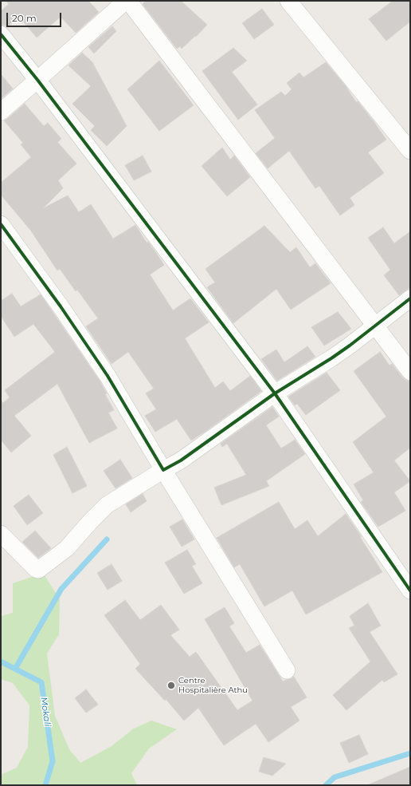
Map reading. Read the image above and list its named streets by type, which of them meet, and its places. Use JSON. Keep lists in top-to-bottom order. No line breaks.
{"water":["Mokali"],"places":["Centre Hospitalière Athu"],"scale_bar":"20 m"}
